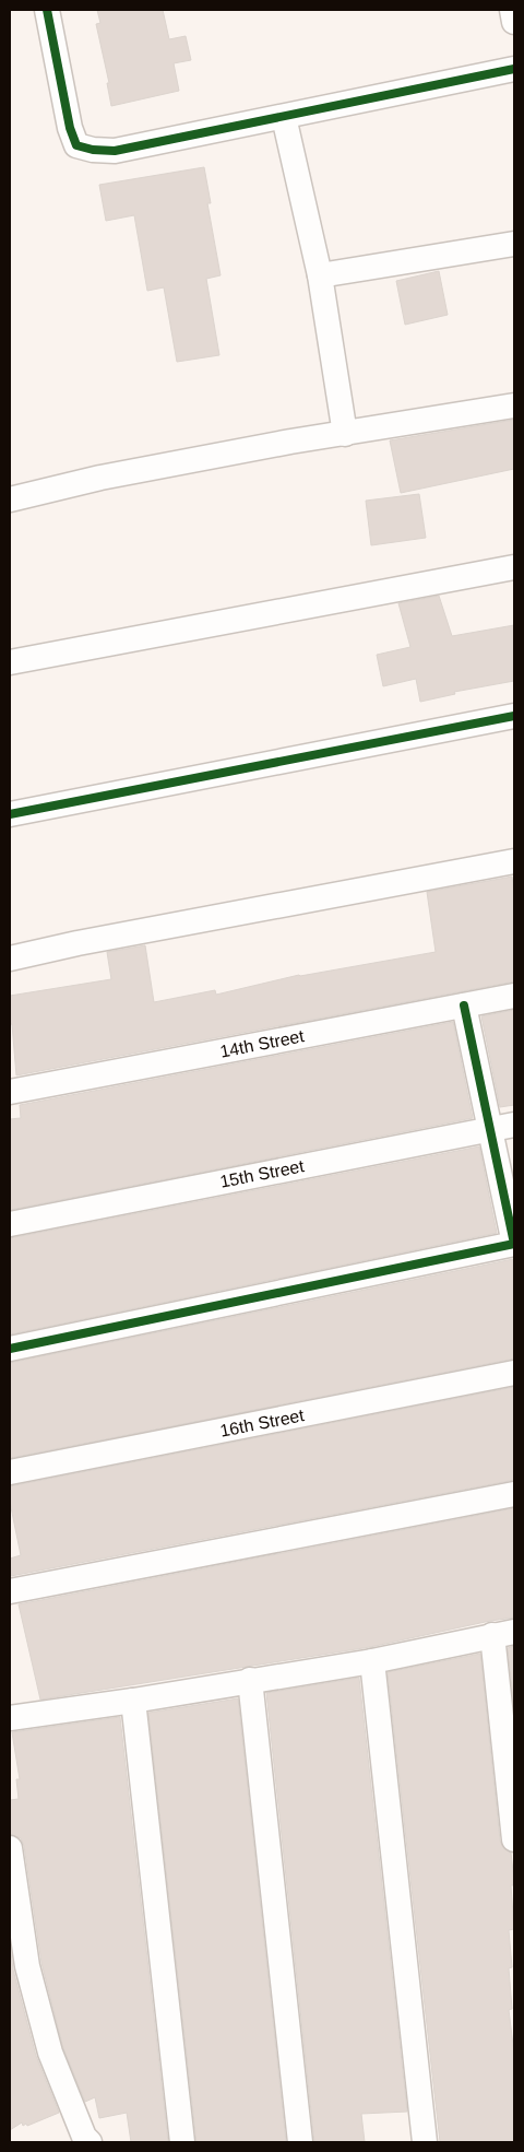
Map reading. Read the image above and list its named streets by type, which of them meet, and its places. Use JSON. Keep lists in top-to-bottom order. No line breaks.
{"streets":{"street":["14th Street","15th Street","16th Street"]}}
